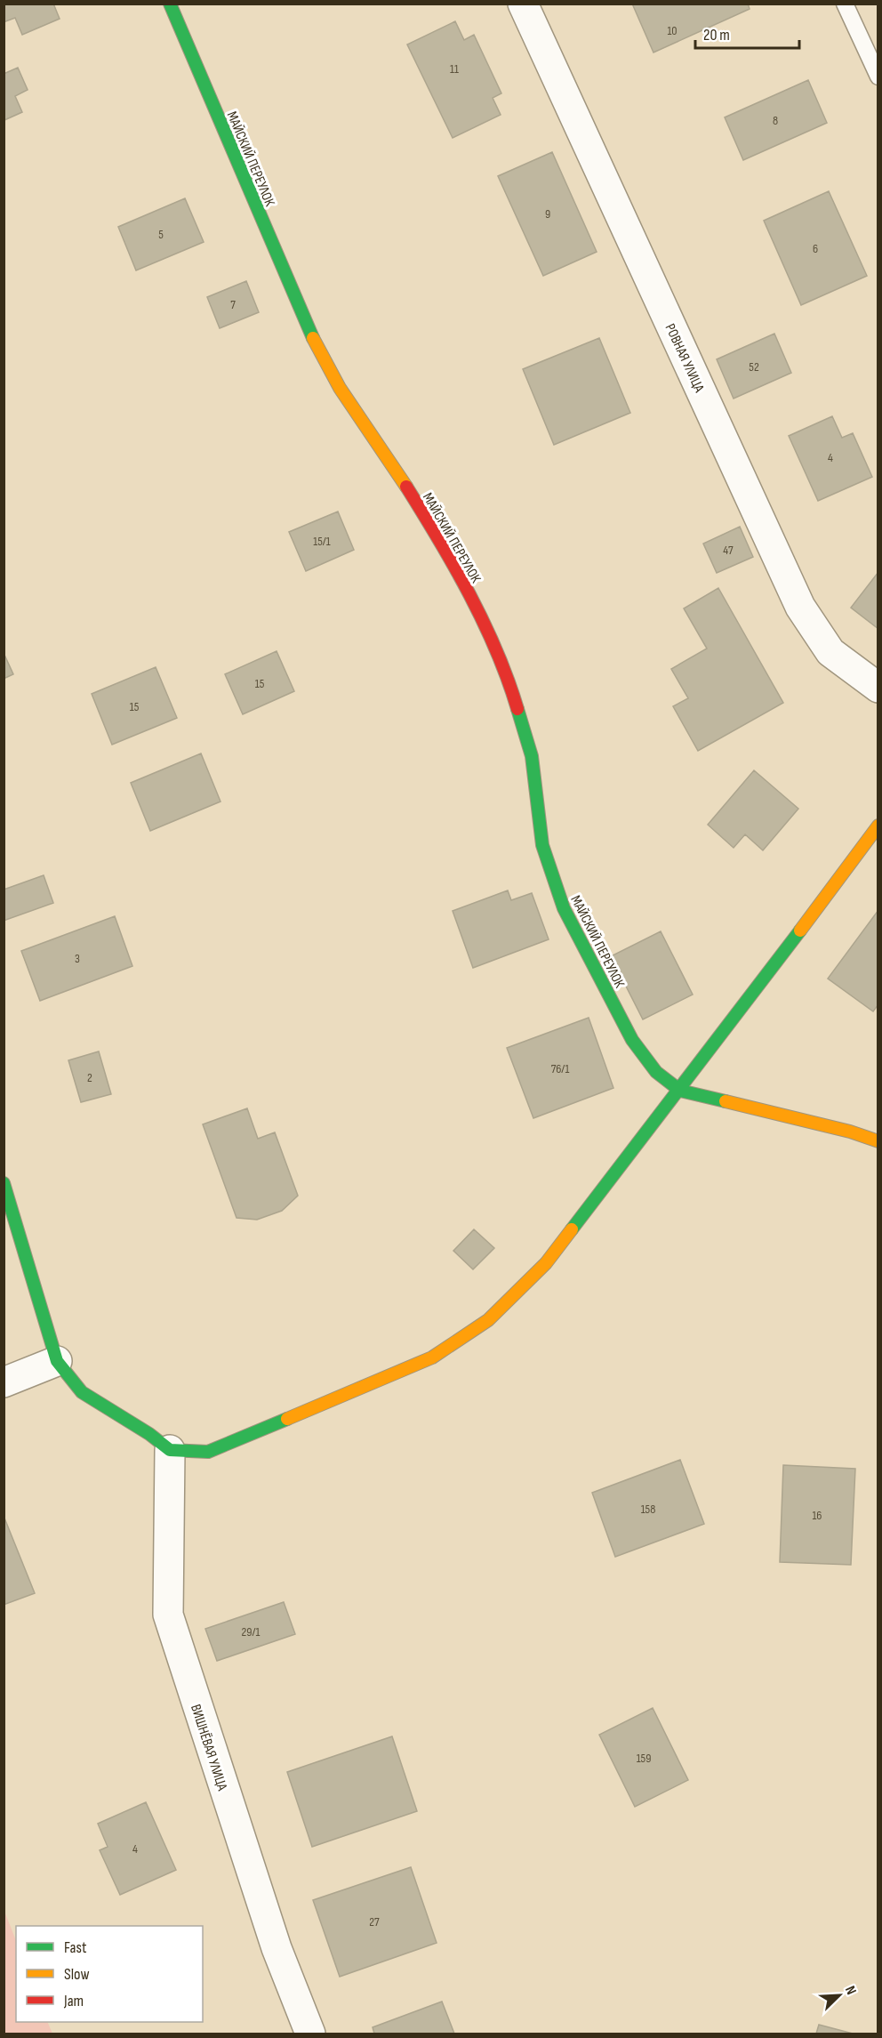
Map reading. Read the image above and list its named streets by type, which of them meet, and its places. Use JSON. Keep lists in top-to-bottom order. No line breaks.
{"streets":{"street":["МАЙСКИЙ ПЕРЕУЛОК","РОВНАЯ УЛИЦА","ВИШНЁВАЯ УЛИЦА"]},"house_numbers":["10","11","8","9","5","6","7","52","4","15/1","47","15","15","3","76/1","2","158","16","29/1","159","4","27"],"legend":["Fast","Slow","Jam"],"scale_bar":"20 m","north":"top right"}
